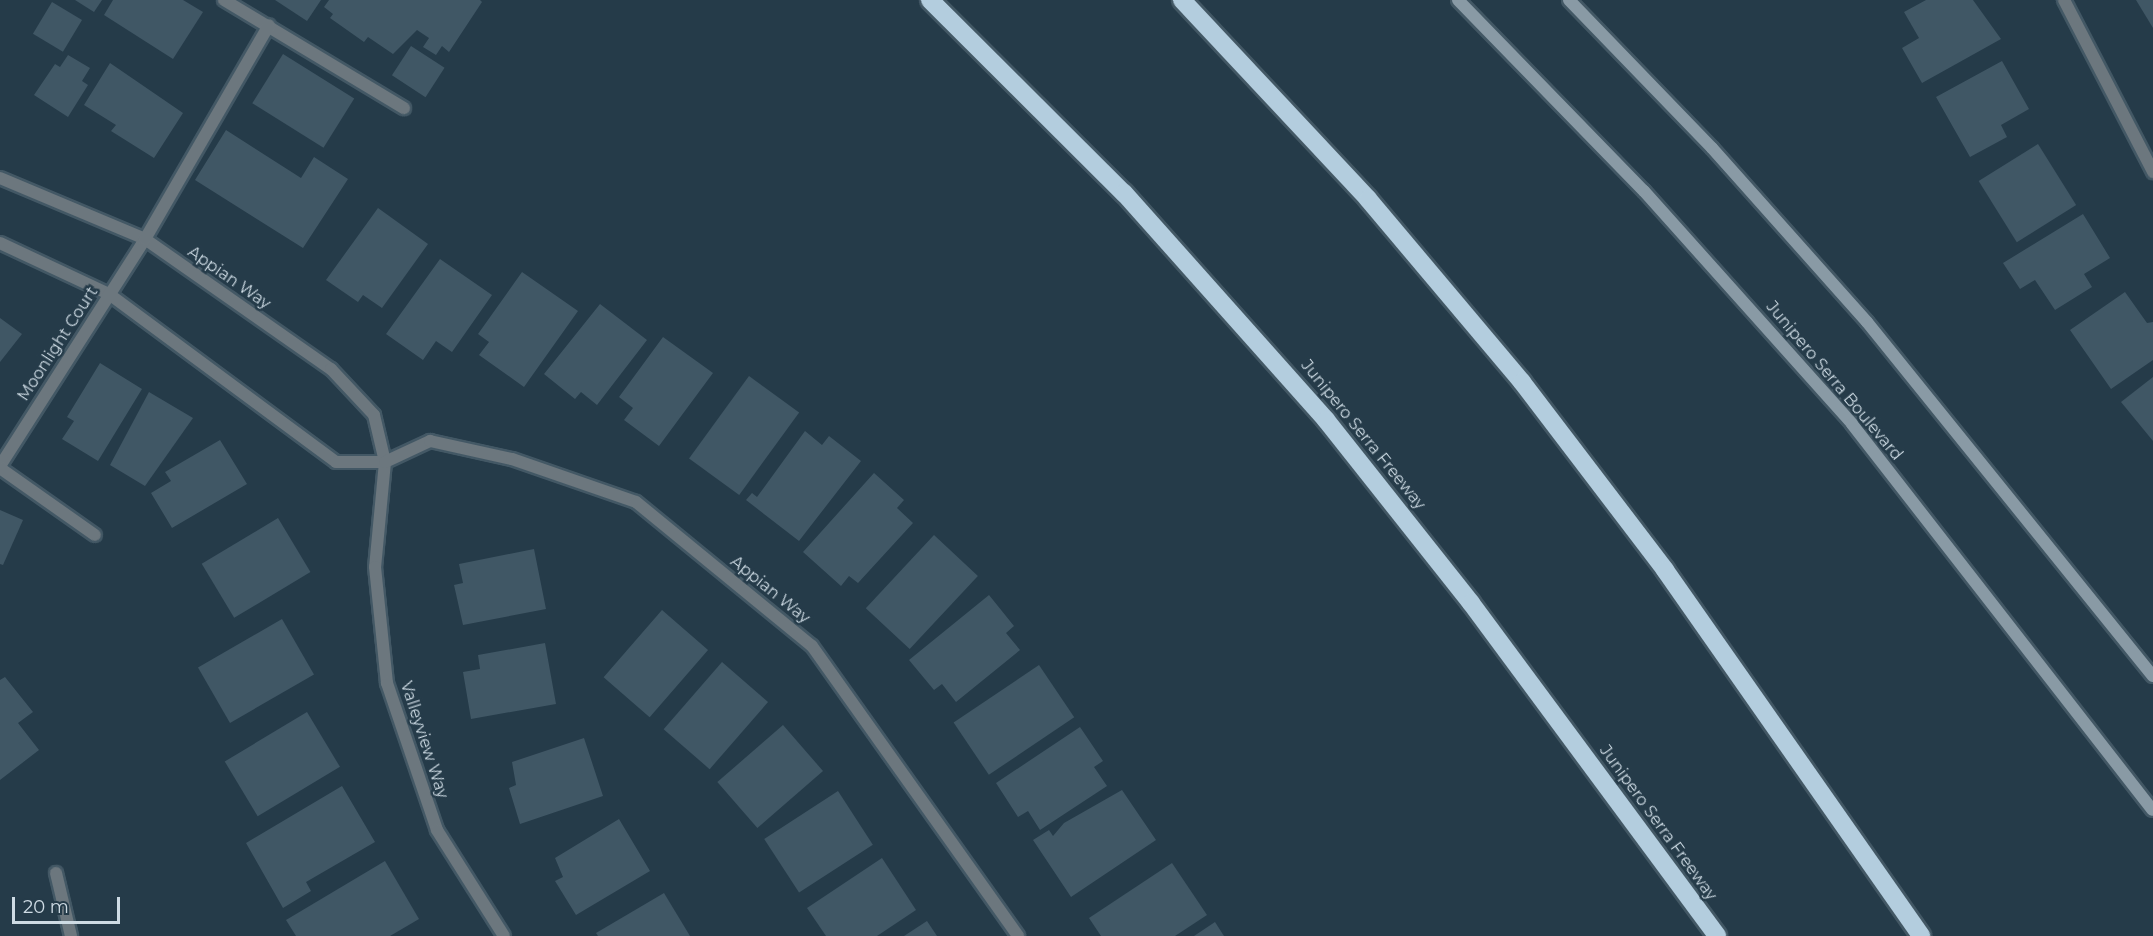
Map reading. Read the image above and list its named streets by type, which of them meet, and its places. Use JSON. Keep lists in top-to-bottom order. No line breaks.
{"streets":{"highway":["Junipero Serra Freeway"],"main road":["Junipero Serra Boulevard"],"street":["Appian Way","Moonlight Court","Valleyview Way"]},"crossings":[["Appian Way","Moonlight Court"],["Appian Way","Valleyview Way"]],"scale_bar":"20 m"}
